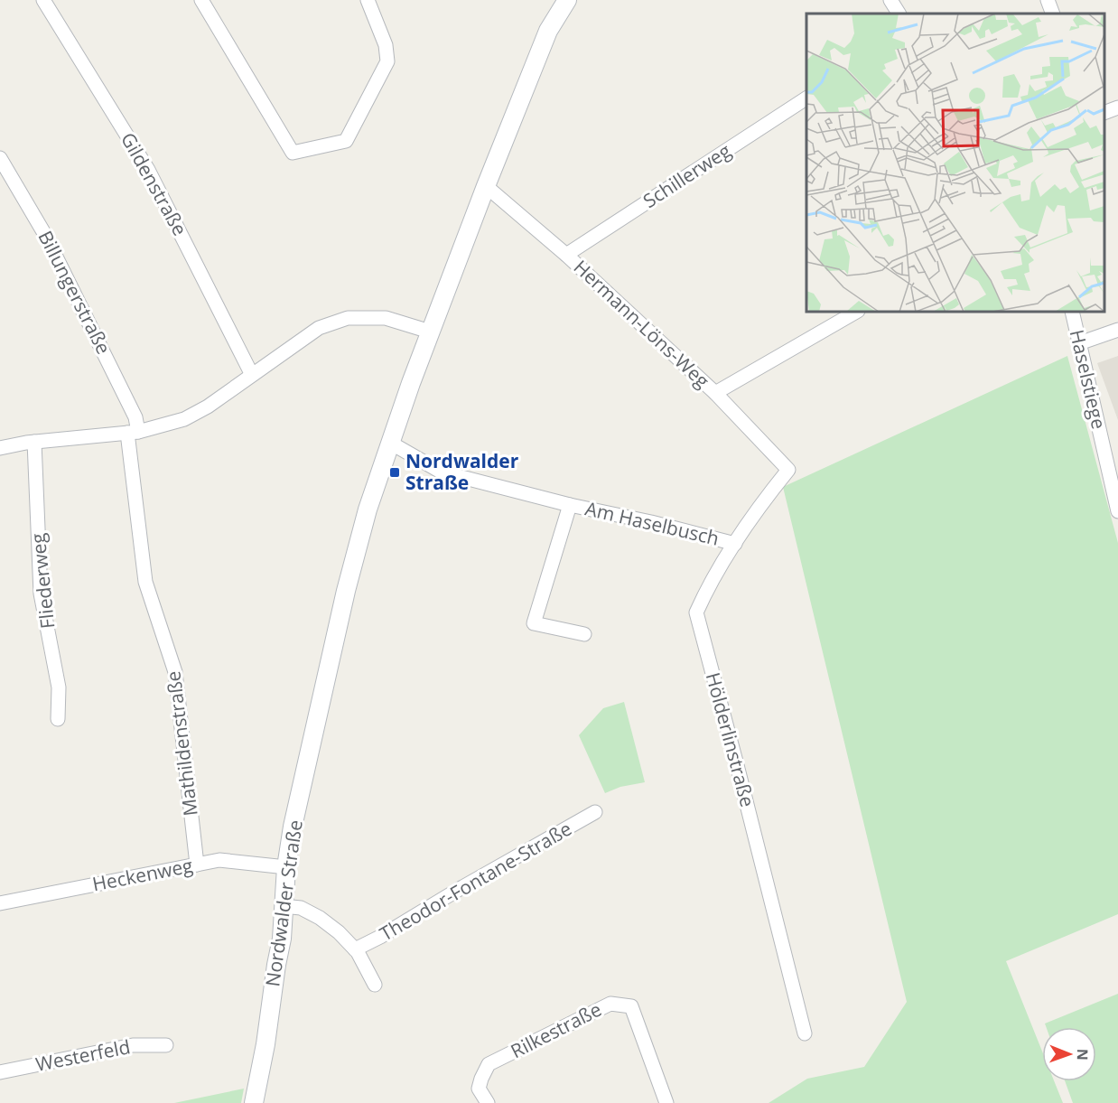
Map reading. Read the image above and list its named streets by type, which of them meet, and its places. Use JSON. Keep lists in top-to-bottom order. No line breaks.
{"streets":{"street":["Schillerweg","Gildenstraße","Billungerstraße","Hermann-Löns-Weg","Haselstiege","Am Haselbusch","Fliederweg","Hölderlinstraße","Mathildenstraße","Heckenweg","Theodor-Fontane-Straße","Nordwalder Straße","Rilkestraße","Westerfeld"]},"crossings":[["Schillerweg","Hermann-Löns-Weg"],["Billungerstraße","Mathildenstraße"],["Hermann-Löns-Weg","Hölderlinstraße"],["Hermann-Löns-Weg","Nordwalder Straße"],["Am Haselbusch","Hölderlinstraße"],["Am Haselbusch","Nordwalder Straße"],["Mathildenstraße","Heckenweg"],["Heckenweg","Nordwalder Straße"]],"places":{"transit":["Nordwalder Straße"]},"north":"right"}
